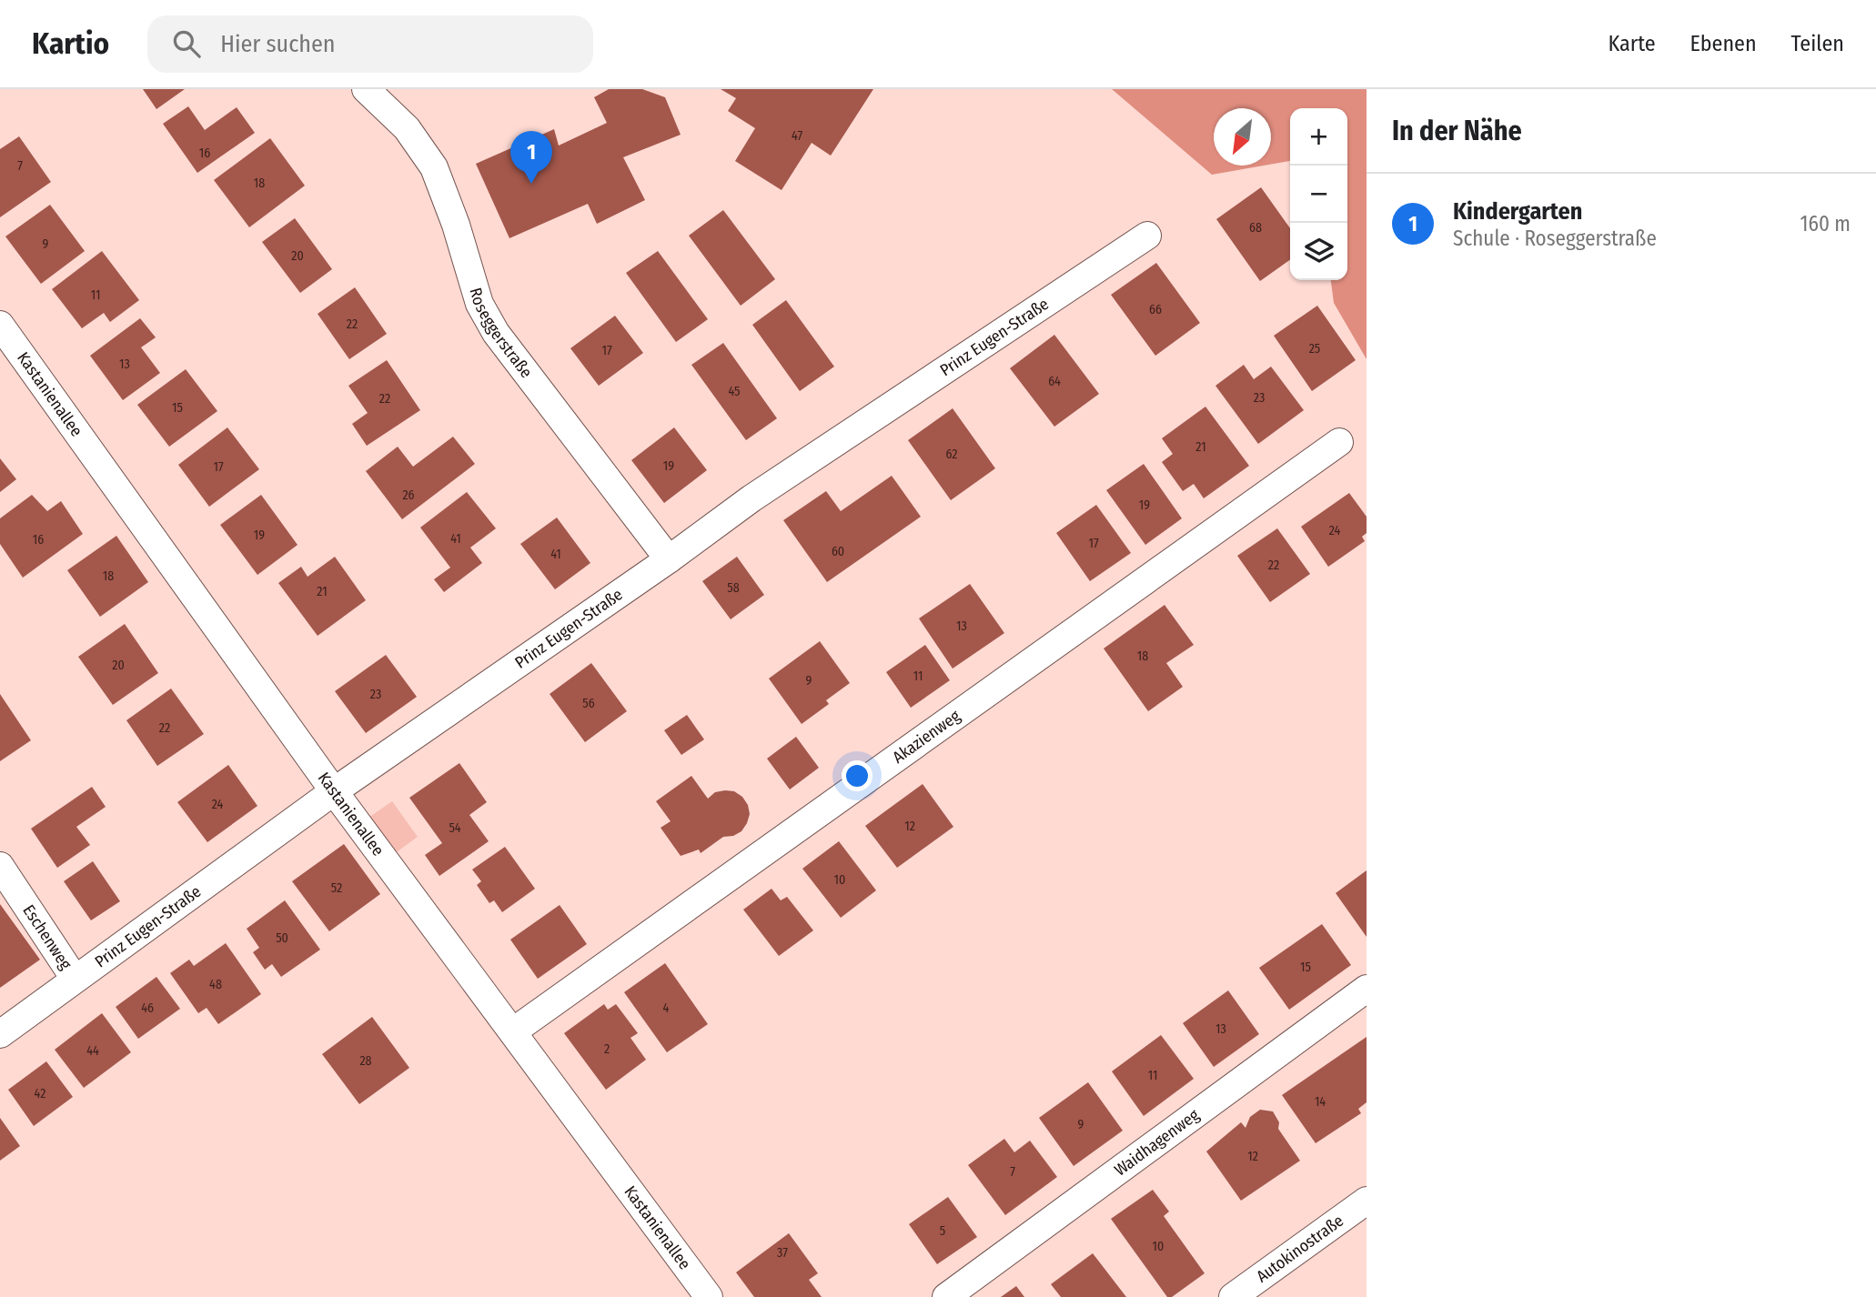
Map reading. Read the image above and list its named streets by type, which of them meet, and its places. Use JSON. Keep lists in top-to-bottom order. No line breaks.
{"streets":{"street":["Roseggerstraße","Prinz Eugen-Straße","Kastanienallee","Akazienweg","Eschenweg","Waidhagenweg","Autokinostraße"]},"crossings":[["Roseggerstraße","Prinz Eugen-Straße"],["Prinz Eugen-Straße","Kastanienallee"],["Prinz Eugen-Straße","Eschenweg"],["Kastanienallee","Akazienweg"]],"house_numbers":["47","16","7","18","68","9","20","11","66","22","25","17","13","64","45","23","22","15","21","62","19","17","26","19","24","19","41","16","17","60","41","22","18","58","21","13","18","20","11","9","23","56","22","24","12","54","10","52","50","15","48","46","4","13","2","44","28","11","42","14","9","12","7","5","10","37"],"north":"bottom left","page":{"header":"Kartio","search":"Hier suchen","nav":["Karte","Ebenen","Teilen"],"heading":"In der Nähe","map_buttons":["+","−"],"pins":"1","list":[{"mark":"1","name":"Kindergarten","note":"Schule · Roseggerstraße","value":"160 m"}]}}
